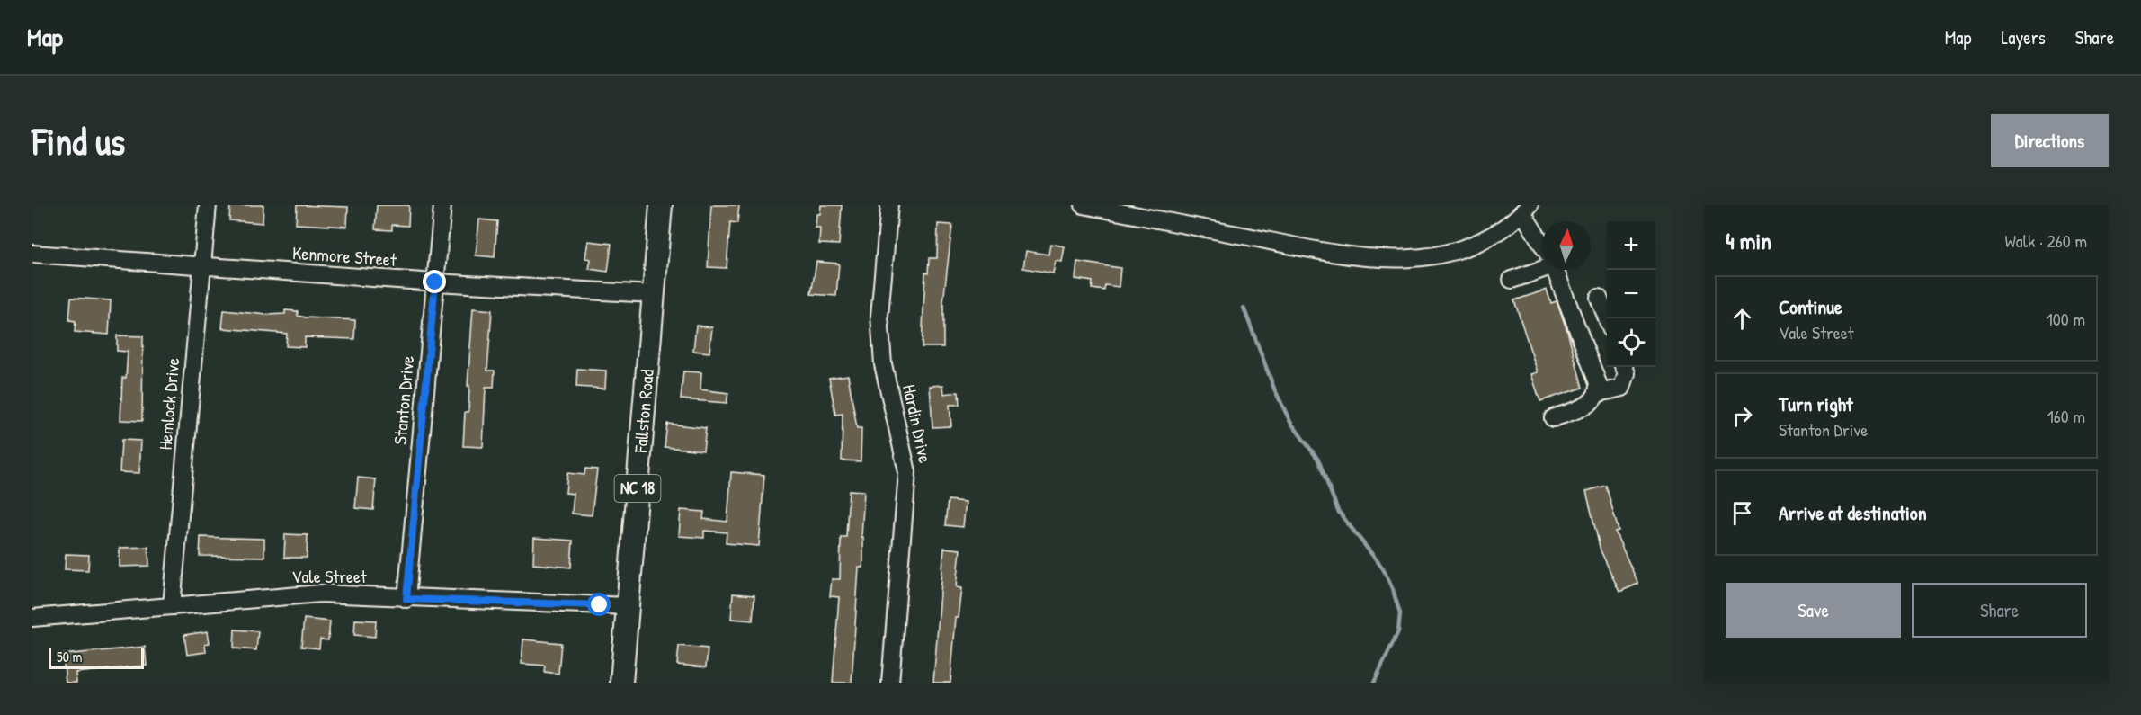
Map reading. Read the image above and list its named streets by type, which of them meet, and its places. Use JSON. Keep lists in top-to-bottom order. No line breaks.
{"streets":{"main road":["Fallston Road","NC 18"],"street":["Kenmore Street","Stanton Drive","Hemlock Drive","Hardin Drive","Vale Street"]},"crossings":[["Kenmore Street","Stanton Drive"],["Kenmore Street","Hemlock Drive"],["Kenmore Street","Fallston Road"],["Stanton Drive","Vale Street"],["Hemlock Drive","Vale Street"],["Fallston Road","Vale Street"]],"scale_bar":"50 m","north":"top","page":{"header":"Map","nav":["Map","Layers","Share"],"buttons":["Directions",["Save","Share"]],"title":"Find us","heading":["4 min","Walk · 260 m"],"map_buttons":["+","−"],"list":[["Continue","Vale Street","100 m"],["Turn right","Stanton Drive","160 m"],"Arrive at destination"],"scale":"50 m"}}
